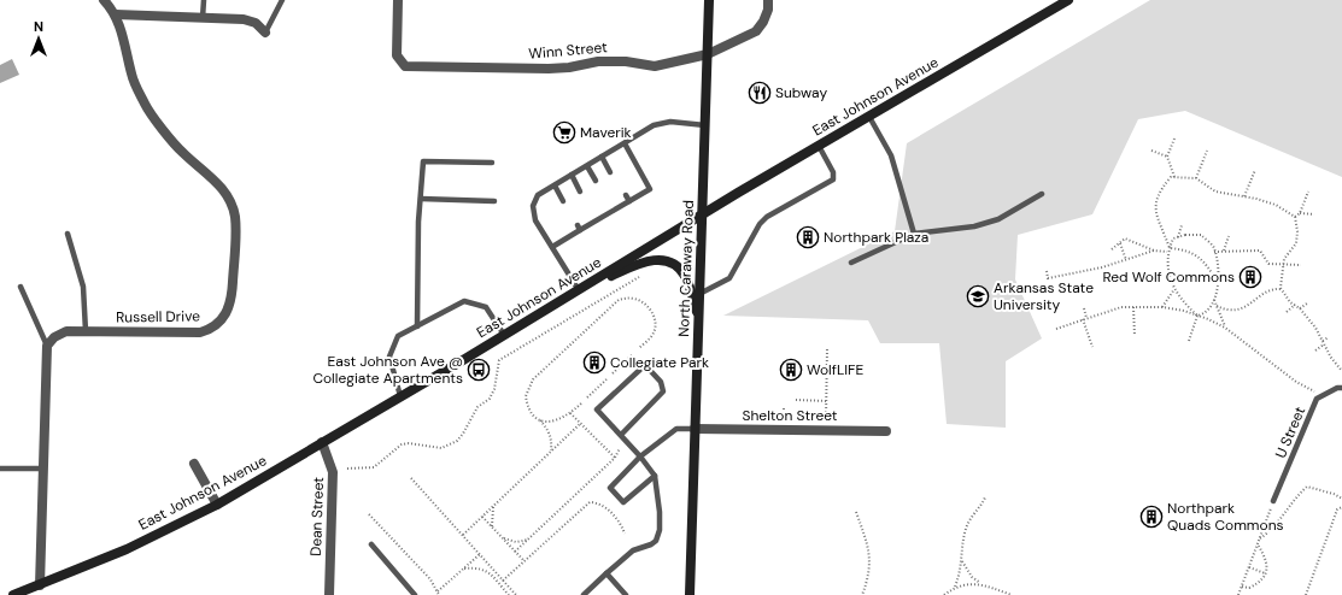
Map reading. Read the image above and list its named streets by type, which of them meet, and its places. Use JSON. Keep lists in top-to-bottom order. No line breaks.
{"streets":{"main road":["East Johnson Avenue","North Caraway Road"],"street":["Winn Street","Russell Drive","Shelton Street","Dean Street"],"lane":["U Street"]},"crossings":[["Winn Street","North Caraway Road"],["East Johnson Avenue","North Caraway Road"],["East Johnson Avenue","Dean Street"],["North Caraway Road","Shelton Street"]],"places":{"restaurant":["Subway"],"supermarket":["Maverik"],"building":["Northpark Plaza","Red Wolf Commons","Collegiate Park","WolfLIFE","Northpark Quads Commons"],"school or university":["Arkansas State University"],"bus stop":["East Johnson Ave @ Collegiate Apartments"]},"north":"top"}
